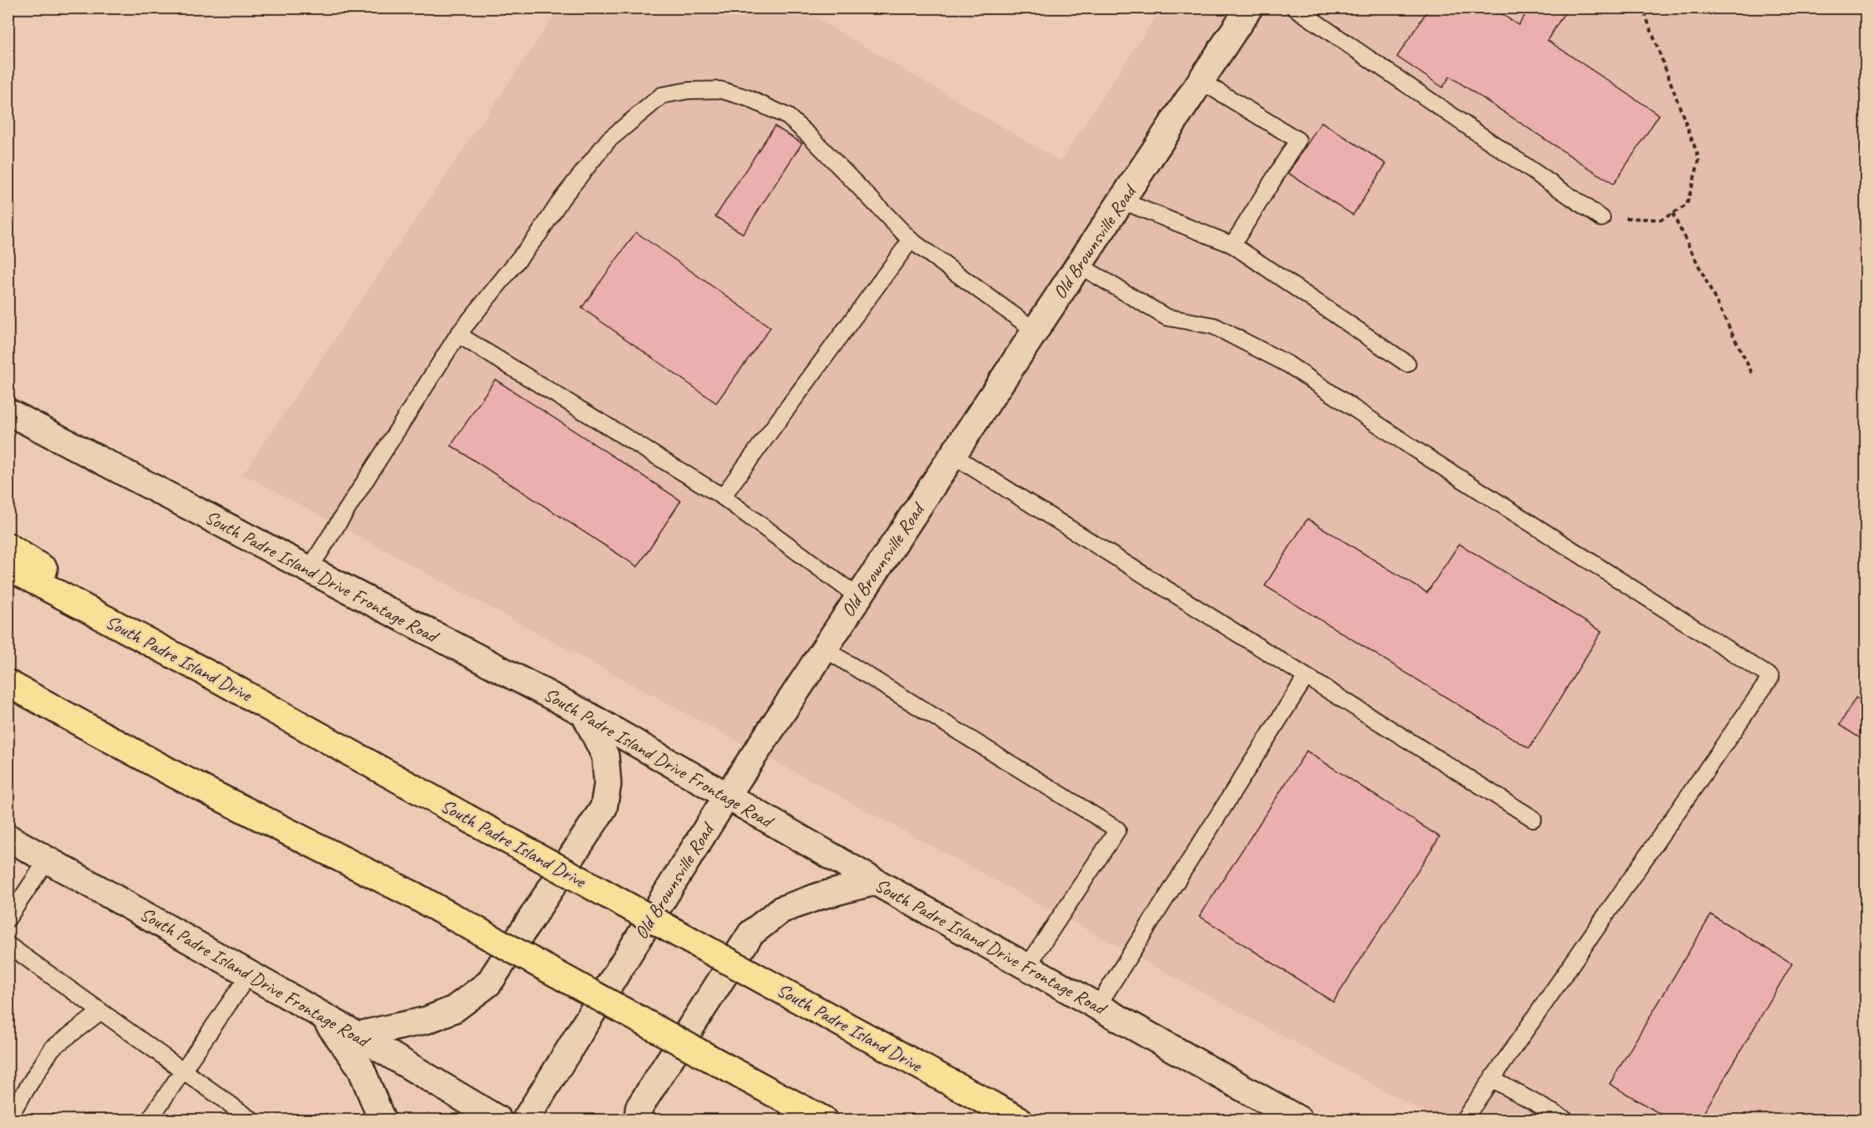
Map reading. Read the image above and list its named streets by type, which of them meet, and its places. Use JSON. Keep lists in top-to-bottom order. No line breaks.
{"streets":{"highway":["South Padre Island Drive"],"main road":["Old Brownsville Road","South Padre Island Drive Frontage Road"]},"crossings":[["Old Brownsville Road","South Padre Island Drive Frontage Road"]]}
